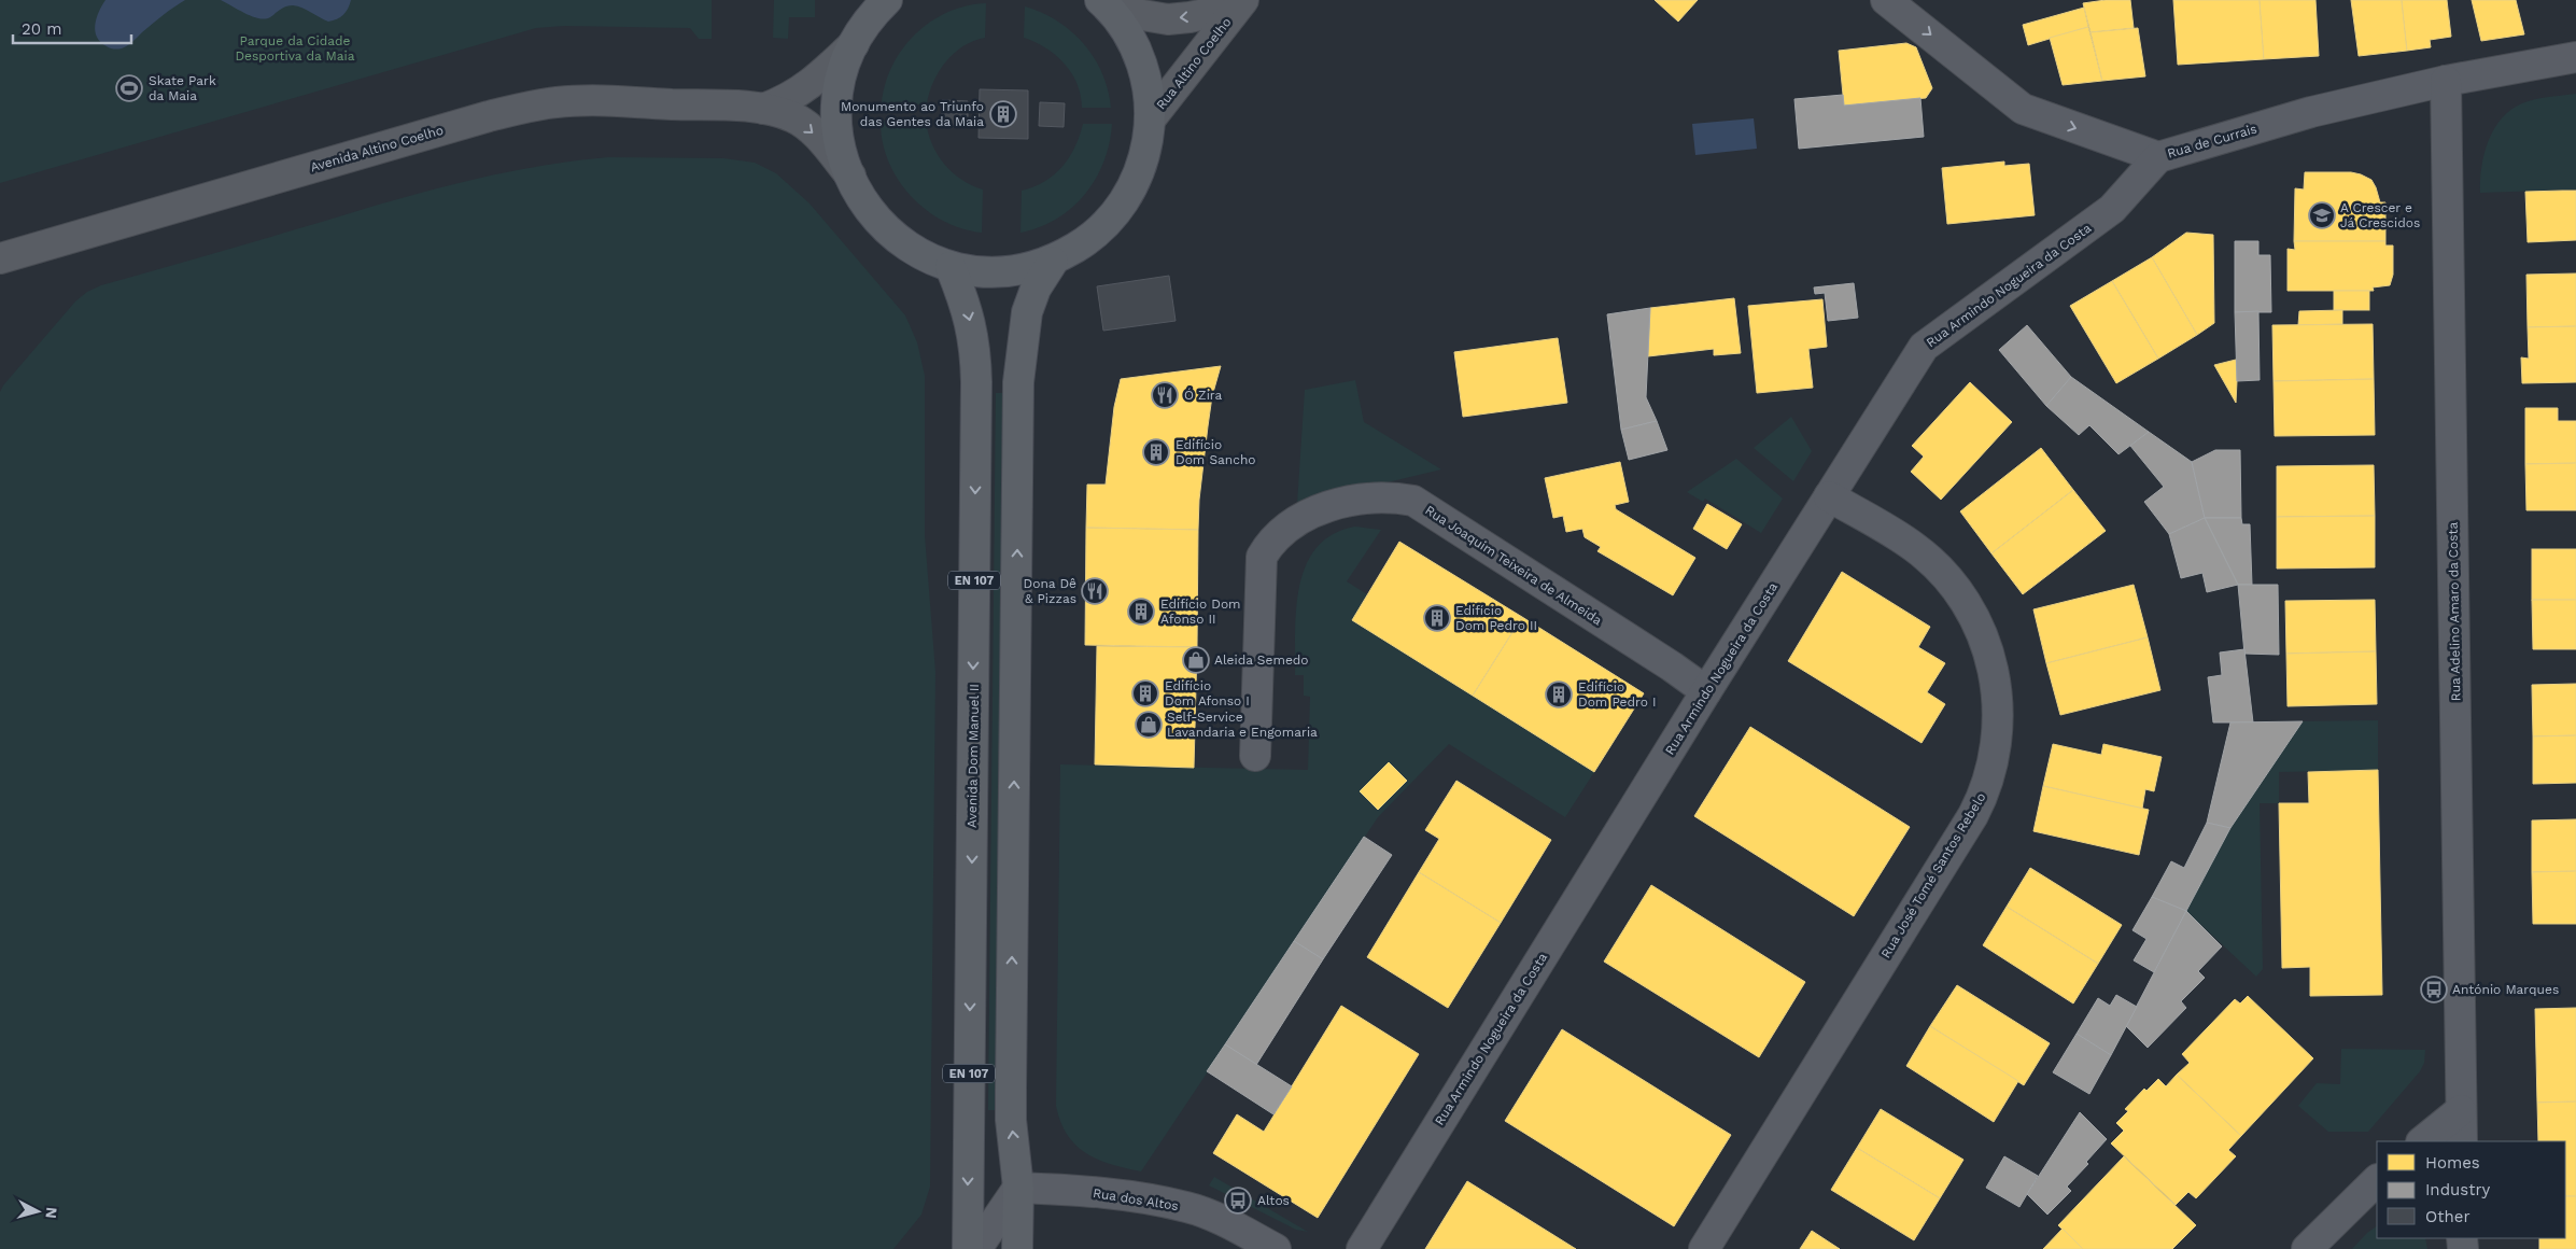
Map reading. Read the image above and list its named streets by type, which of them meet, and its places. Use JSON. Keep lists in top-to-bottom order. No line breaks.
{"streets":{"main road":["Rua Altino Coelho","Avenida Altino Coelho","EN 107","Avenida Dom Manuel II"],"street":["Rua de Currais","Rua Armindo Nogueira da Costa","Rua Joaquim Teixeira de Almeida","Rua Adelino Amaro da Costa","Rua José Tomé Santos Rebelo","Rua dos Altos"]},"crossings":[["Rua de Currais","Rua Armindo Nogueira da Costa"],["Rua de Currais","Rua Adelino Amaro da Costa"],["Rua Armindo Nogueira da Costa","Rua Joaquim Teixeira de Almeida"],["Rua Armindo Nogueira da Costa","Rua José Tomé Santos Rebelo"]],"one_way":["Rua Altino Coelho","Rua de Currais"],"parks":["Parque da Cidade Desportiva da Maia"],"places":{"sports":["Skate Park da Maia"],"building":["Monumento ao Triunfo das Gentes da Maia","Edifício Dom Sancho","Edifício Dom Afonso II","Edifício Dom Pedro II","Edifício Dom Afonso I","Edifício Dom Pedro I"],"school or university":["A Crescer e Já Crescidos"],"restaurant":["Ó Zira","Dona Dê & Pizzas"],"shop":["Aleida Semedo","Self-Service Lavandaria e Engomaria"],"bus stop":["António Marques","Altos"]},"legend":["Homes","Industry","Other"],"scale_bar":"20 m","north":"right"}
